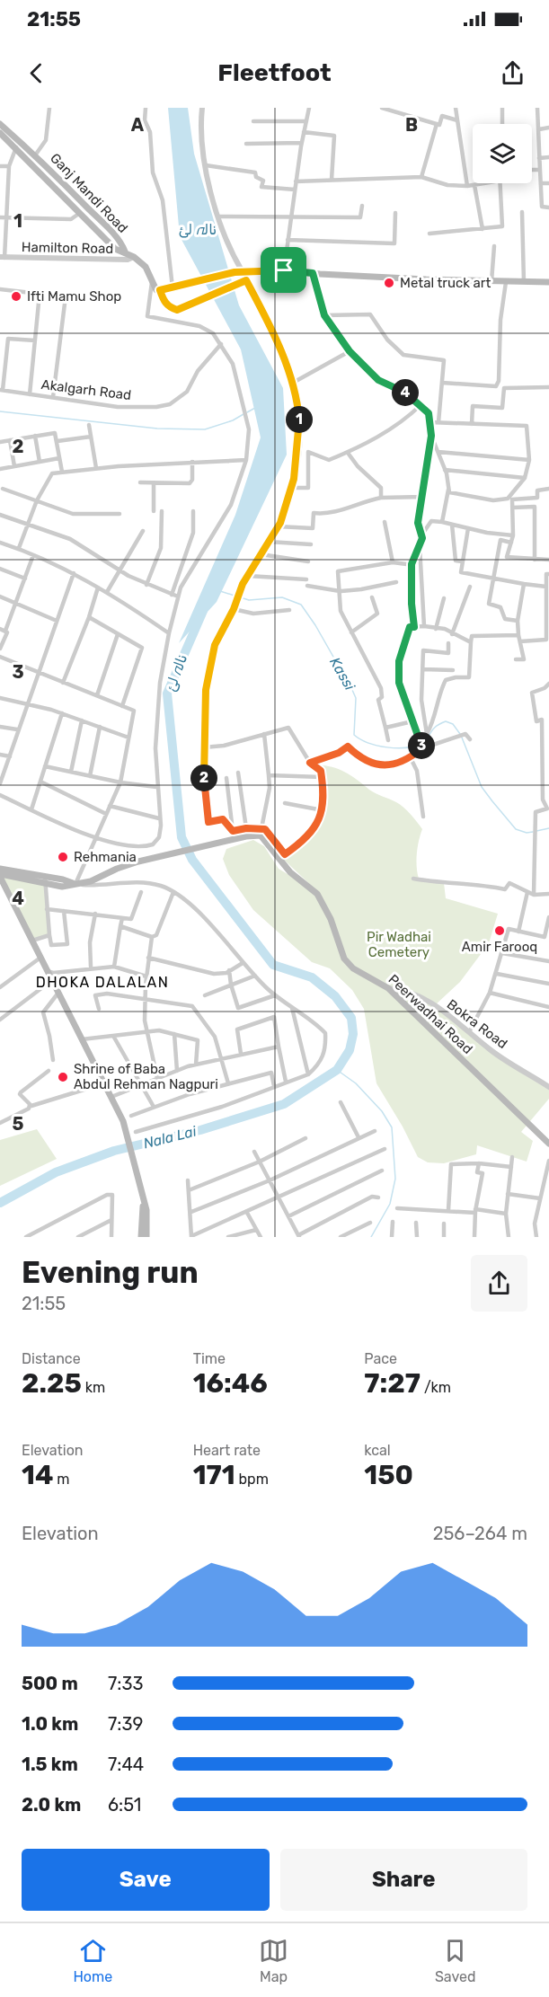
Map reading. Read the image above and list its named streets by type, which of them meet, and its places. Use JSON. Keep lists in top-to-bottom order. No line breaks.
{"streets":{"main road":["Ganj Mandi Road","Peerwadhai Road"],"street":["Hamilton Road","Akalgarh Road","Bokra Road"]},"crossings":[["Peerwadhai Road","Bokra Road"]],"districts":["DHOKA DALALAN"],"water":["نالہ لئ","Kassi","Nala Lai"],"parks":["Pir Wadhai Cemetery"],"places":["Metal truck art","Ifti Mamu Shop","Rehmania","Amir Farooq","Shrine of Baba Abdul Rehman Nagpuri"],"page":{"status":"21:55","header":"Fleetfoot","pins":["4","1","3","2"],"heading":["Evening run","21:55"],"stats":[["Distance","2.25 km"],["Time","16:46"],["Pace","7:27 /km"],["Elevation","14 m"],["Heart rate","171 bpm"],["kcal","150"]],"chart":["Elevation","256–264 m"],"list":[{"name":"500 m","note":"7:33"},{"name":"1.0 km","note":"7:39"},{"name":"1.5 km","note":"7:44"},{"name":"2.0 km","note":"6:51"}],"buttons":["Save","Share"],"tabs":["Home","Map","Saved"]},"grid":{"columns":["A","B"],"rows":["1","2","3","4","5"]}}
